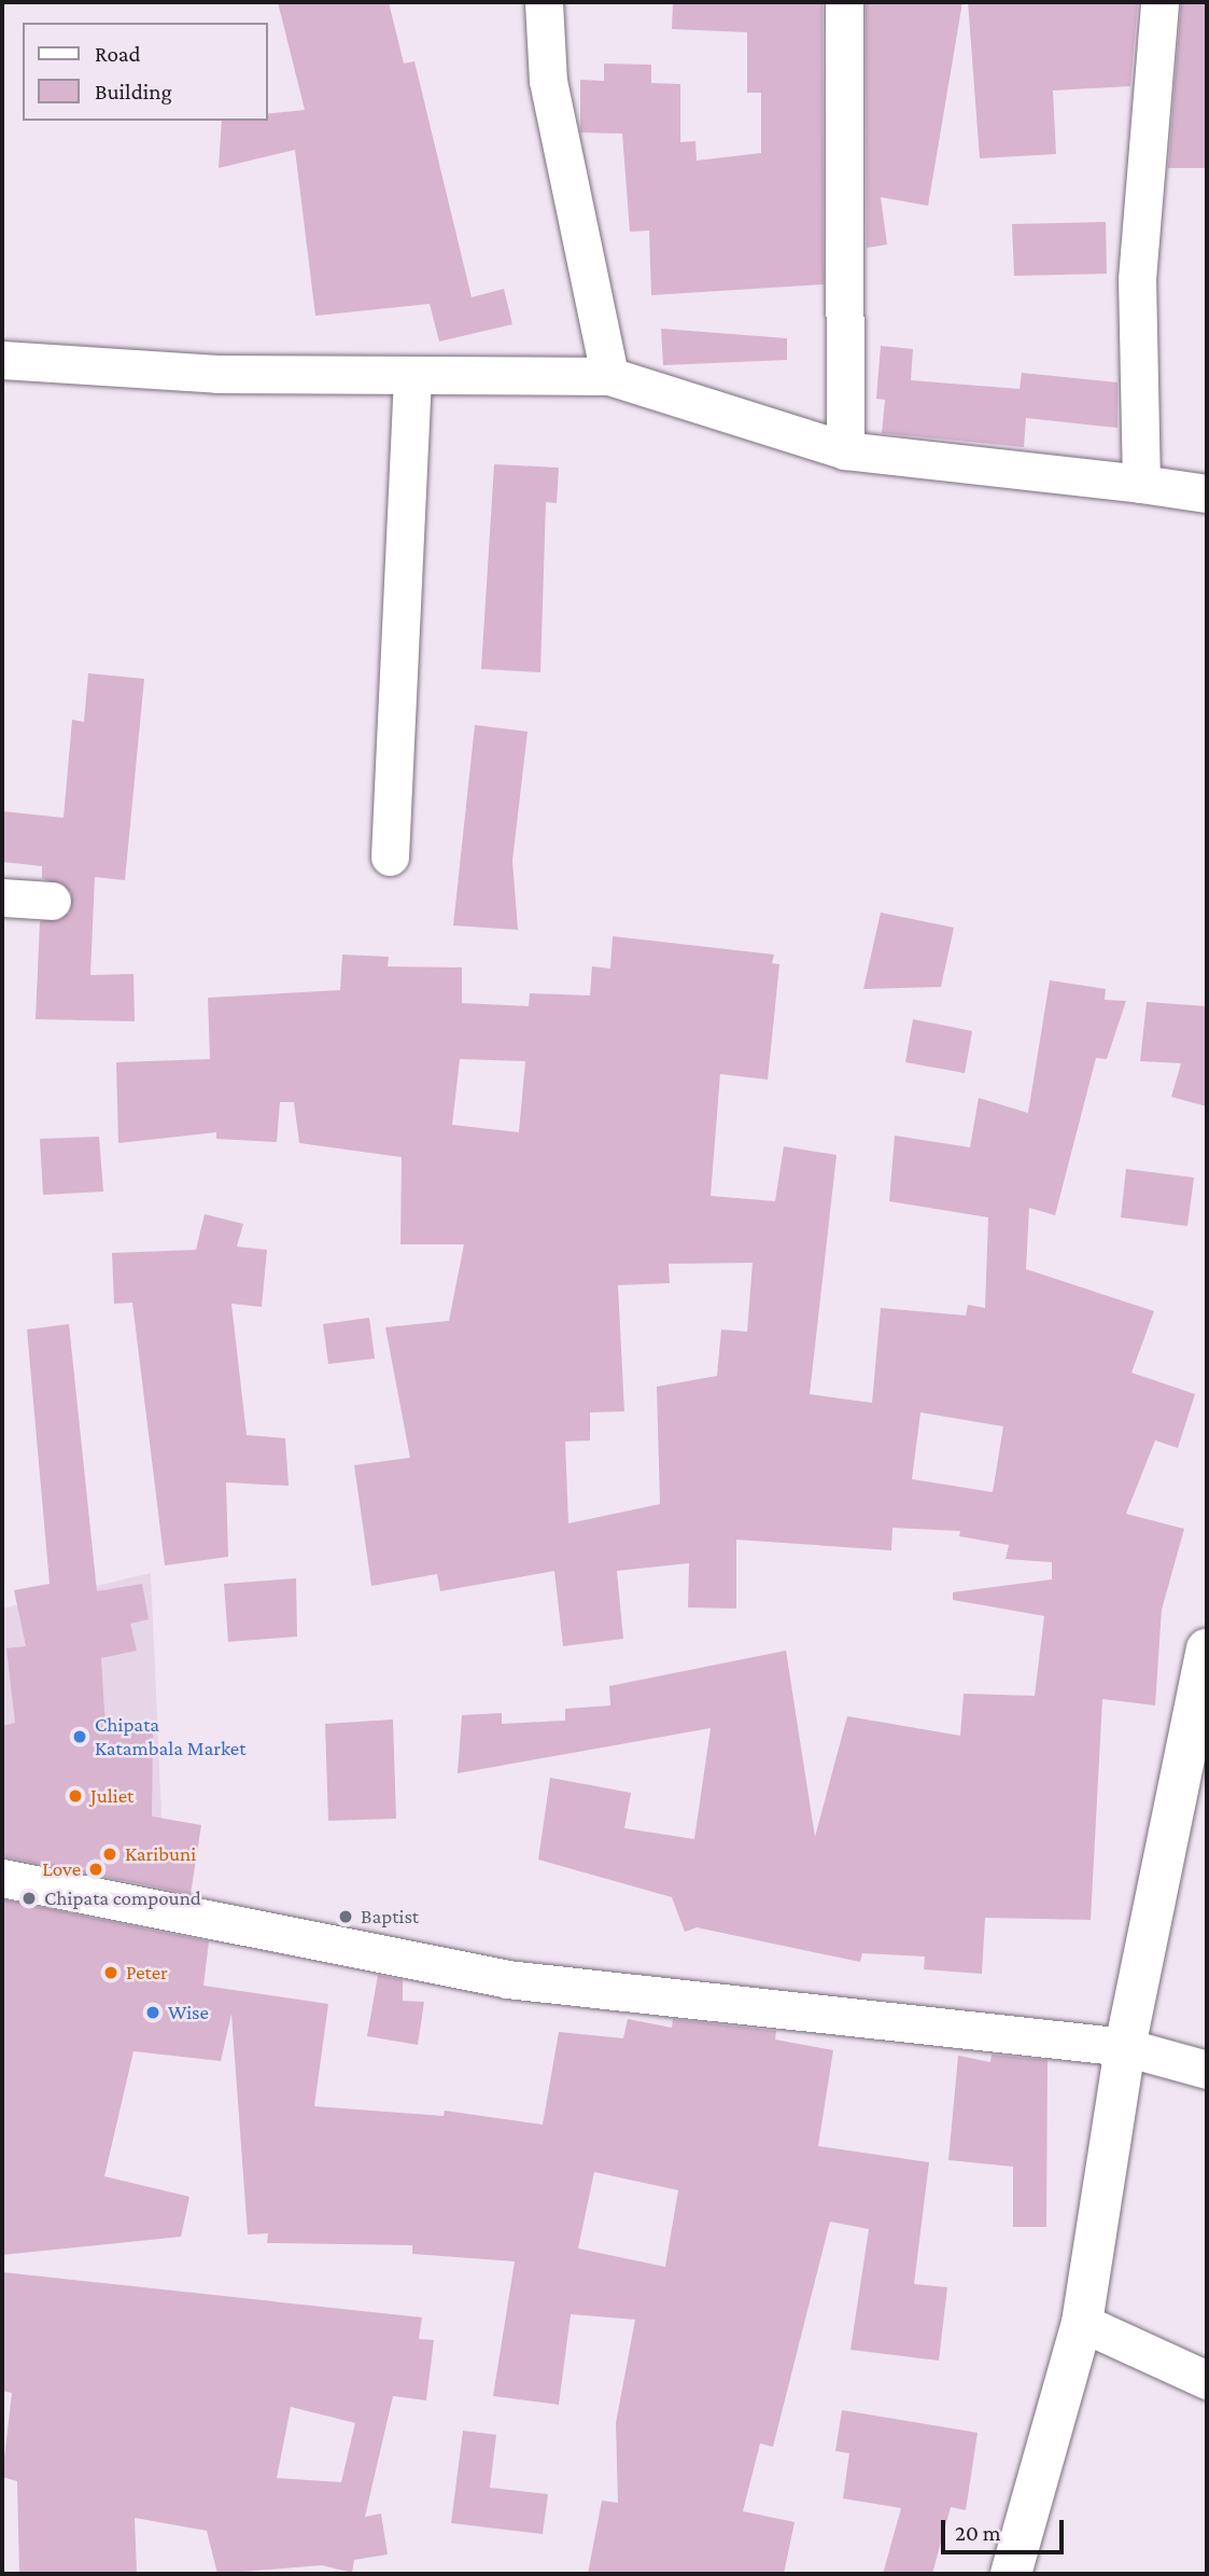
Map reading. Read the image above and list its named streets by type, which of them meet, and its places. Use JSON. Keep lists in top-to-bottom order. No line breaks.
{"places":["Chipata Katambala Market","Juliet","Karibuni","Love","Chipata compound","Baptist","Peter","Wise"],"legend":["Road","Building"],"scale_bar":"20 m"}
